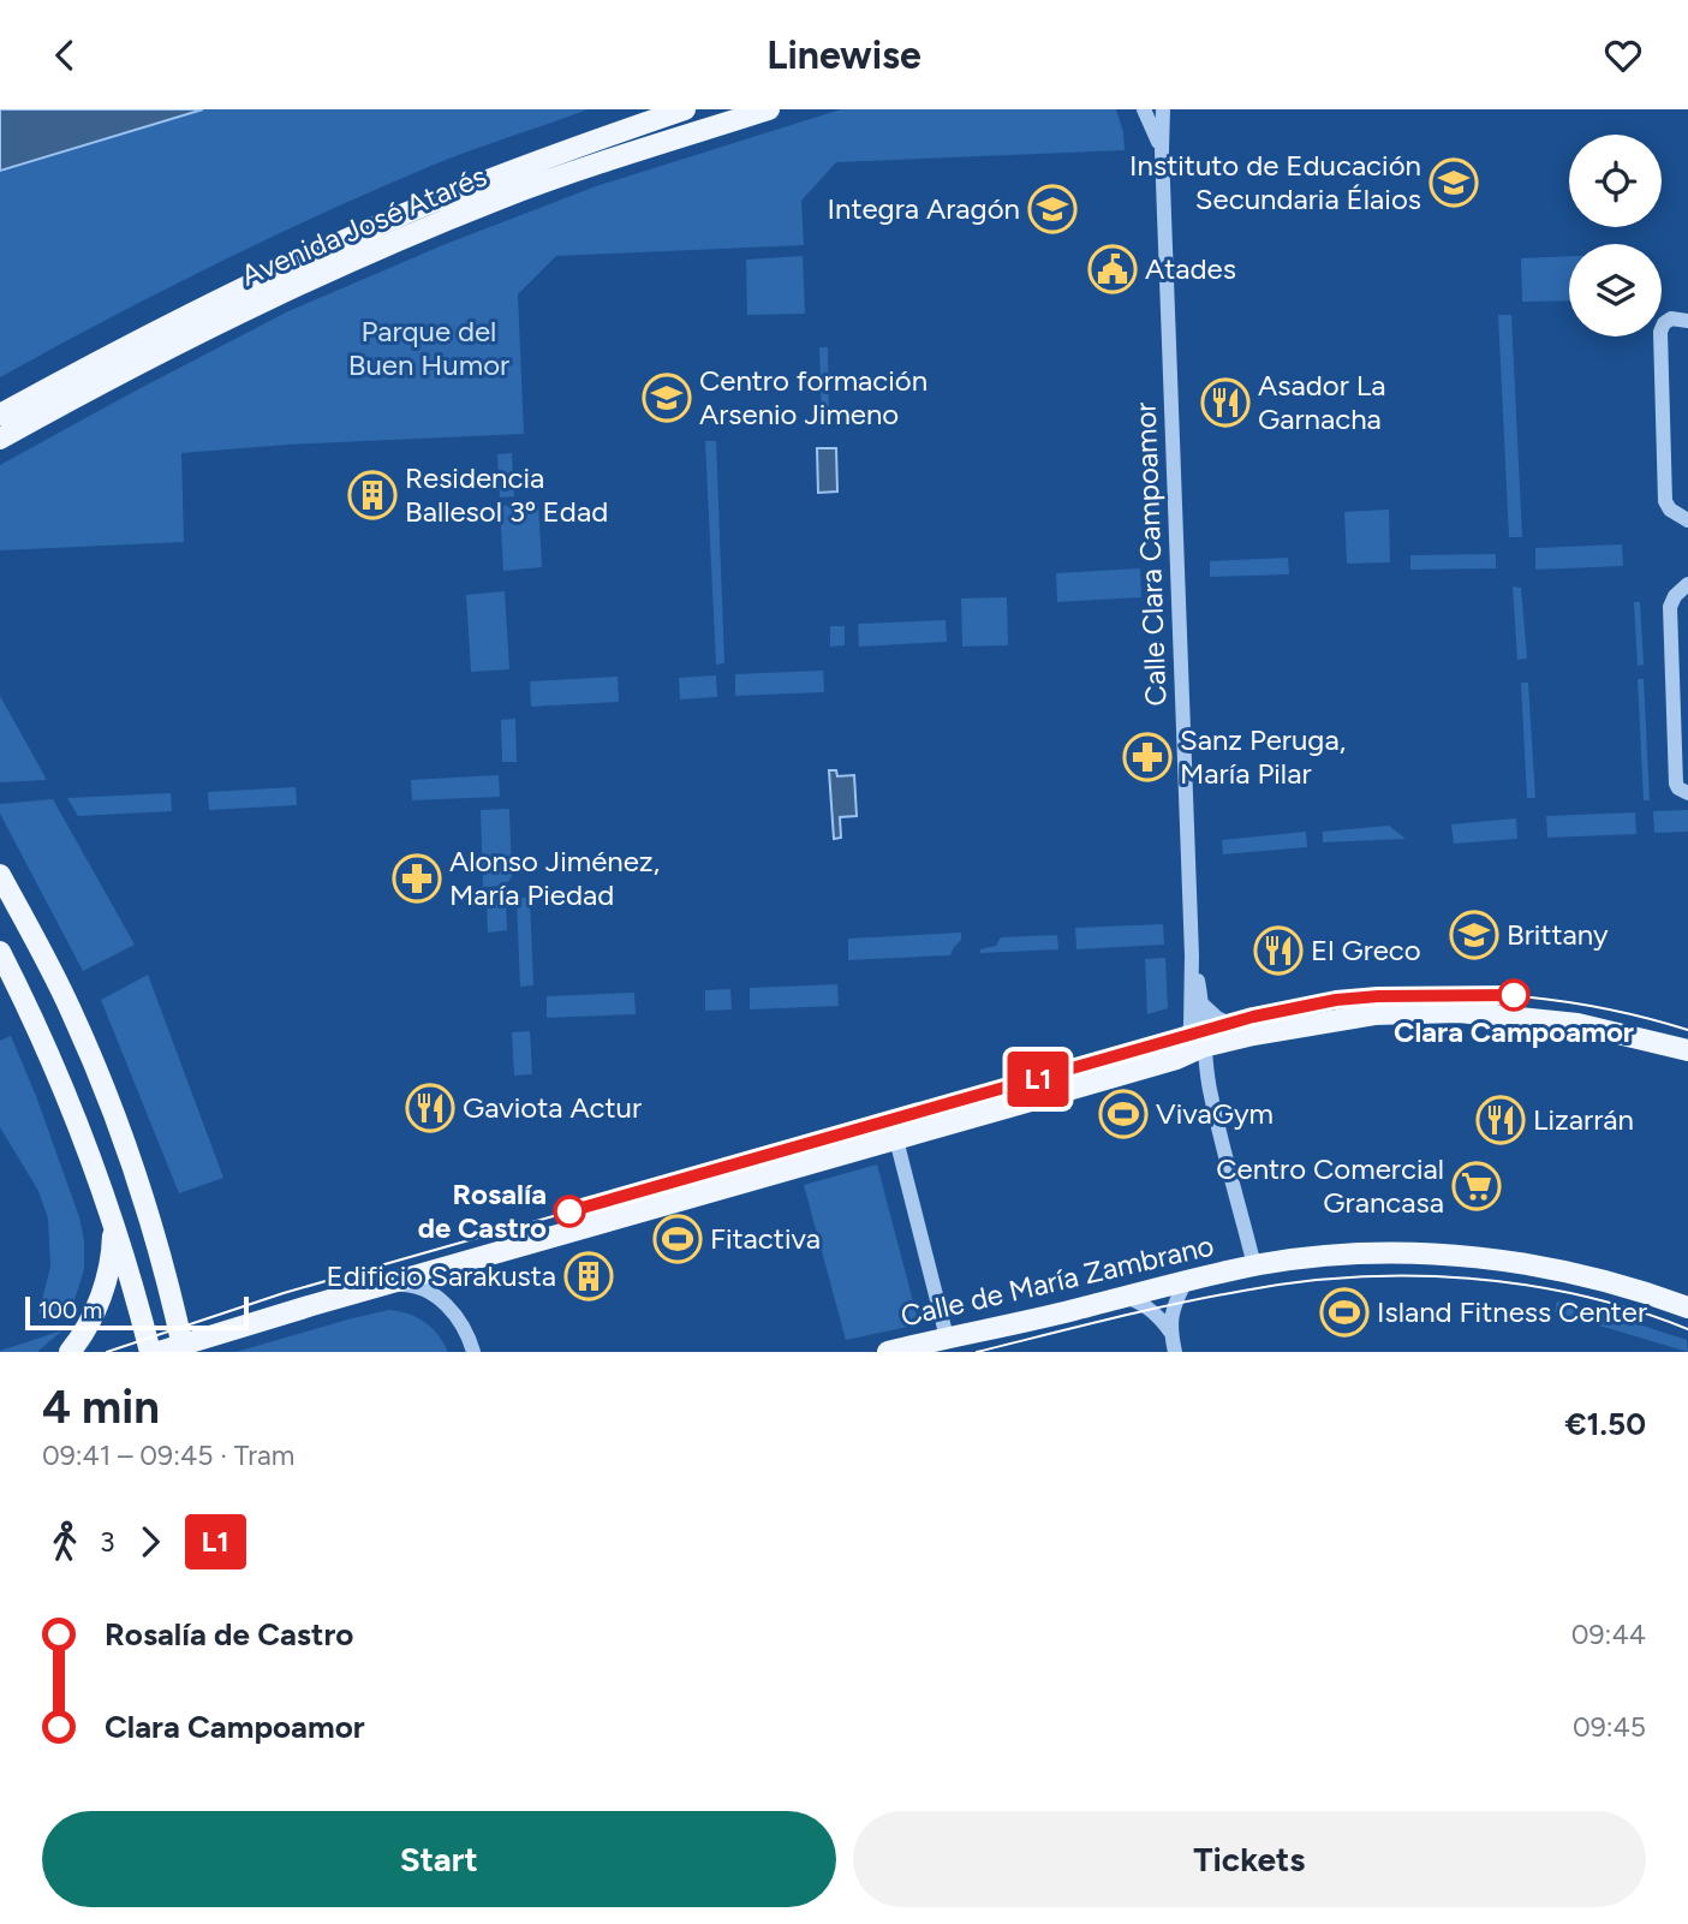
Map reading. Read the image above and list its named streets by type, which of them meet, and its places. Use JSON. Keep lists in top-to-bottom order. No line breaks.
{"streets":{"main road":["Avenida José Atarés","Calle de María Zambrano"],"street":["Calle Clara Campoamor"]},"crossings":[["Calle Clara Campoamor","Calle de María Zambrano"]],"parks":["Parque del Buen Humor"],"places":{"school or university":["Instituto de Educación Secundaria Élaios","Integra Aragón","Centro formación Arsenio Jimeno","Brittany"],"public building":["Atades"],"restaurant":["Asador La Garnacha","El Greco","Gaviota Actur","Lizarrán"],"building":["Residencia Ballesol 3º Edad","Edificio Sarakusta"],"pharmacy":["Sanz Peruga, María Pilar","Alonso Jiménez, María Piedad"],"other":["Clara Campoamor","Rosalía de Castro"],"sports":["VivaGym","Fitactiva","Island Fitness Center"],"supermarket":["Centro Comercial Grancasa"]},"lines":["tram line L1"],"scale_bar":"100 m","page":{"header":"Linewise","on_map":"L1","scale":"100 m","heading":["4 min","09:41 – 09:45 · Tram","€1.50"],"legs":["3","L1"],"list":[{"name":"Rosalía de Castro","value":"09:44"},{"name":"Clara Campoamor","value":"09:45"}],"buttons":["Start","Tickets"]}}
